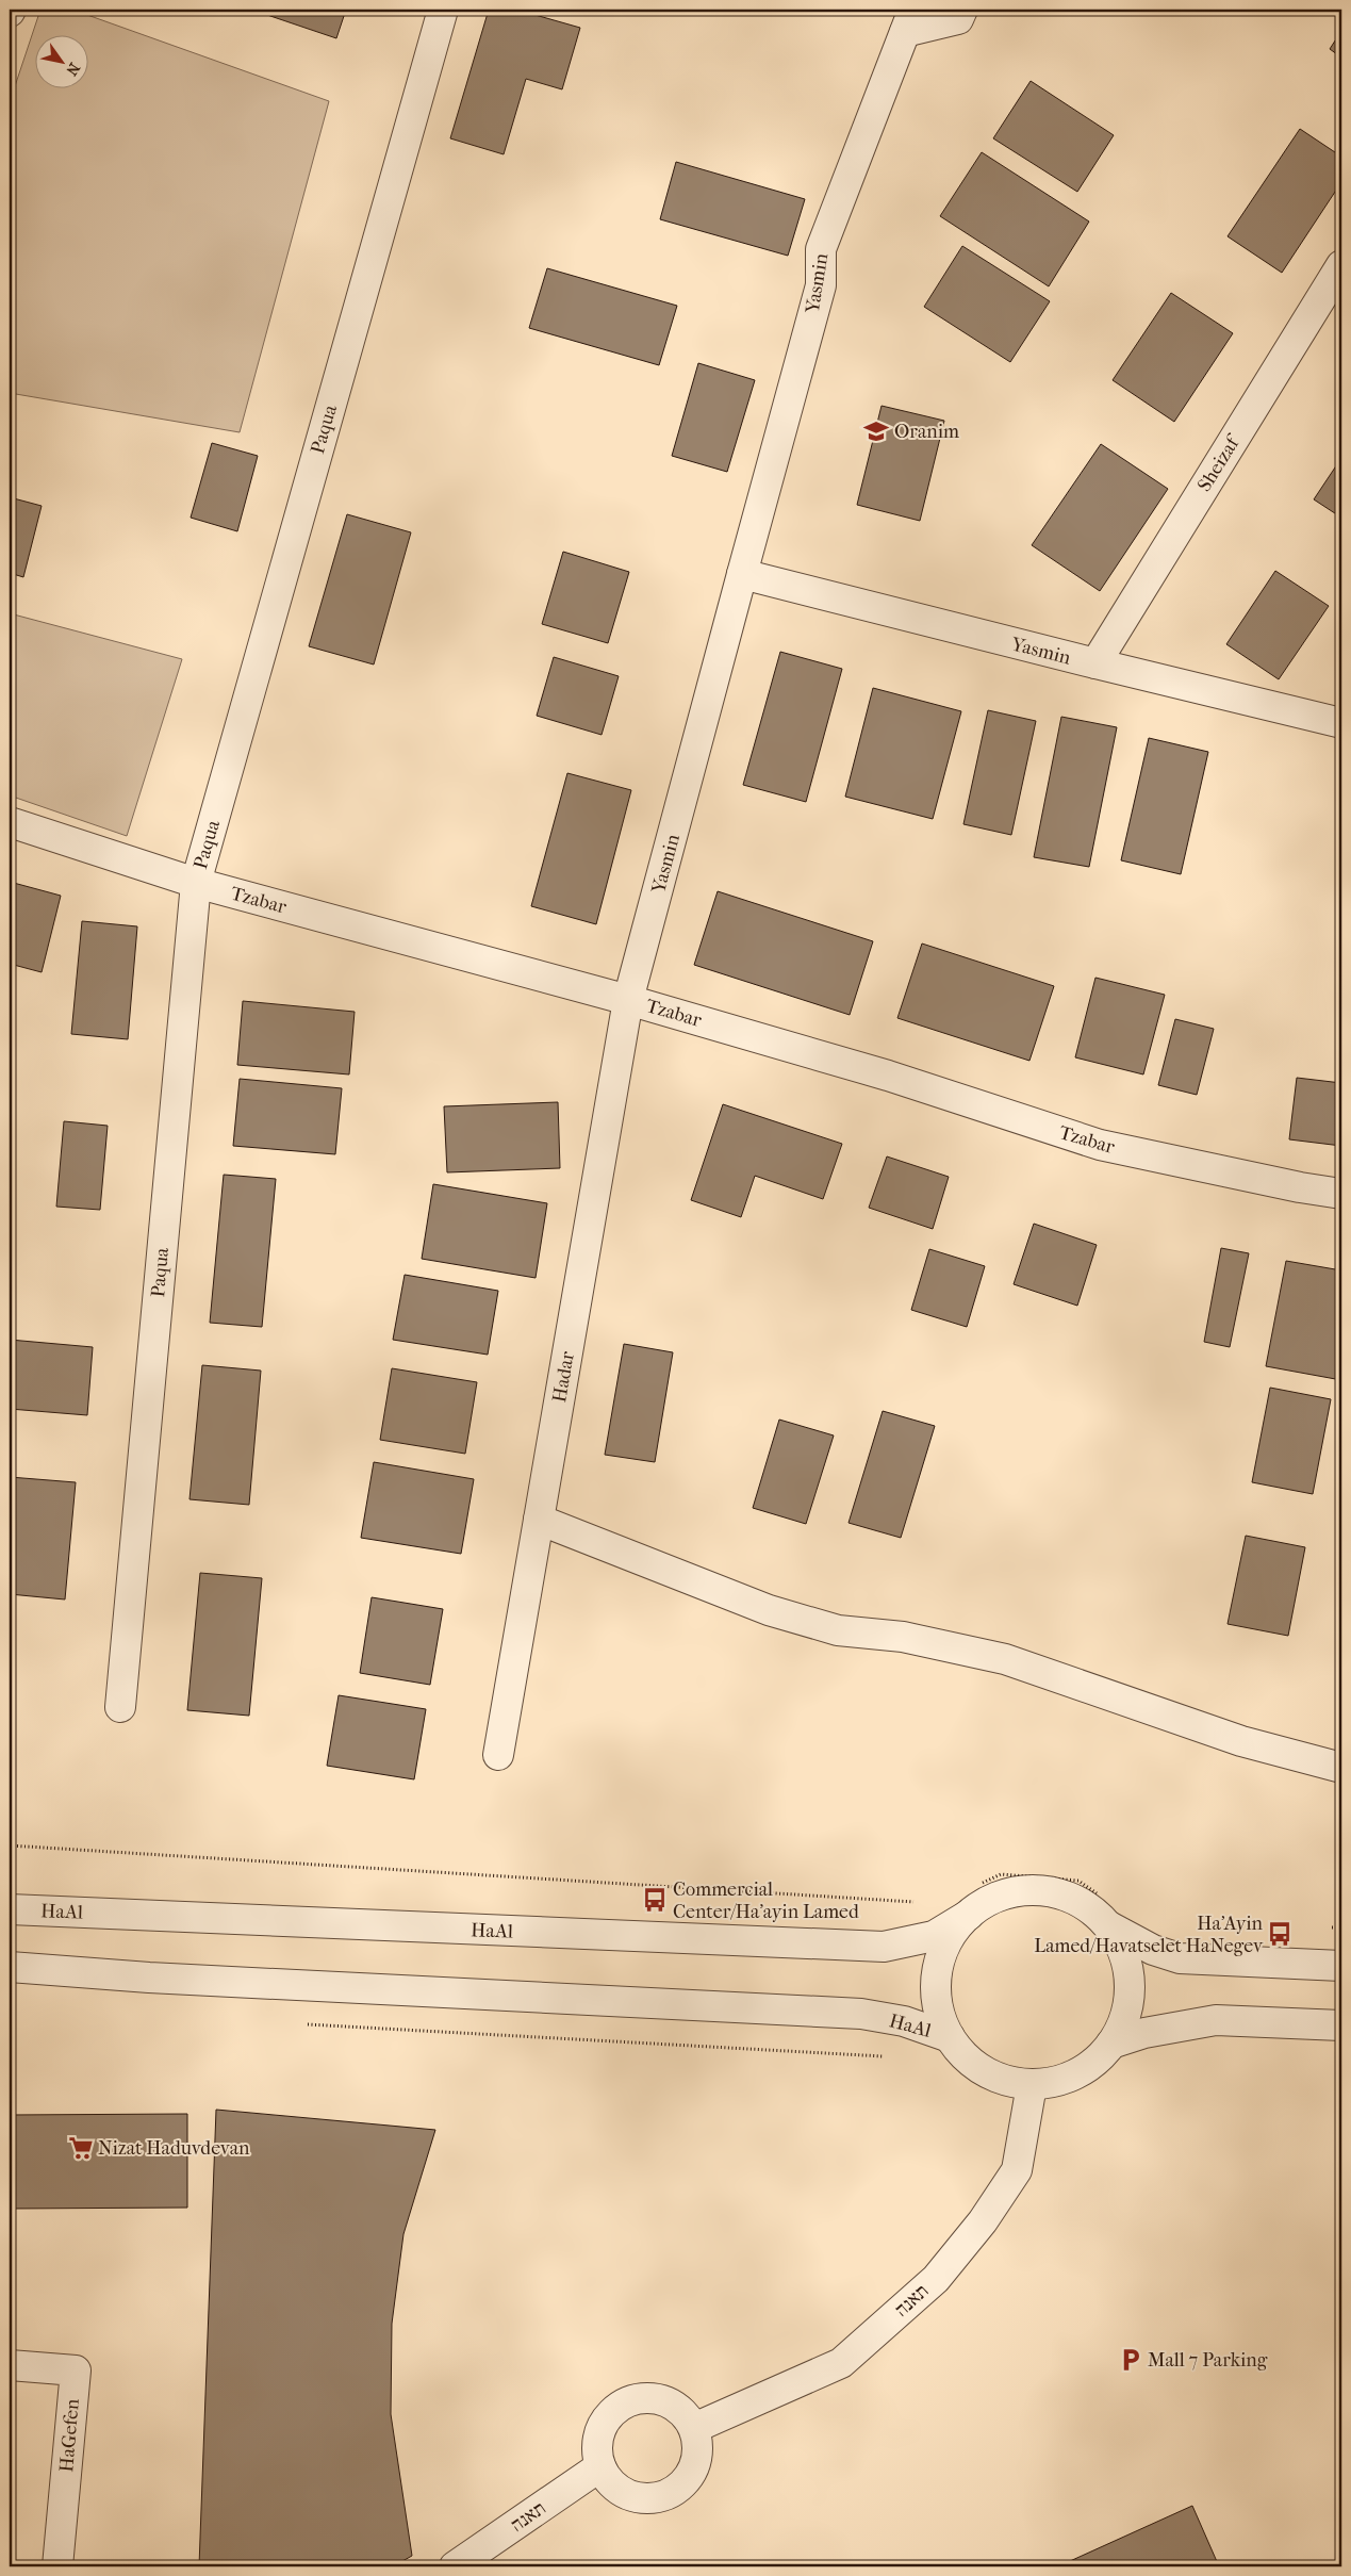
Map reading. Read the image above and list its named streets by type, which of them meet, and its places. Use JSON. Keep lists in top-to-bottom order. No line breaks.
{"streets":{"street":["Yasmin","Paqua","Sheizaf","Tzabar","Hadar","HaAl","תאנה","HaGefen"]},"crossings":[["Yasmin","Sheizaf"],["Yasmin","Tzabar"],["Yasmin","Hadar"],["Paqua","Tzabar"],["Tzabar","Hadar"]],"places":{"school or university":["Oranim"],"bus stop":["Commercial Center/Ha'ayin Lamed","Ha'Ayin Lamed/Havatselet HaNegev"],"supermarket":["Nizat Haduvdevan"],"parking":["Mall 7 Parking"]},"north":"bottom right"}
